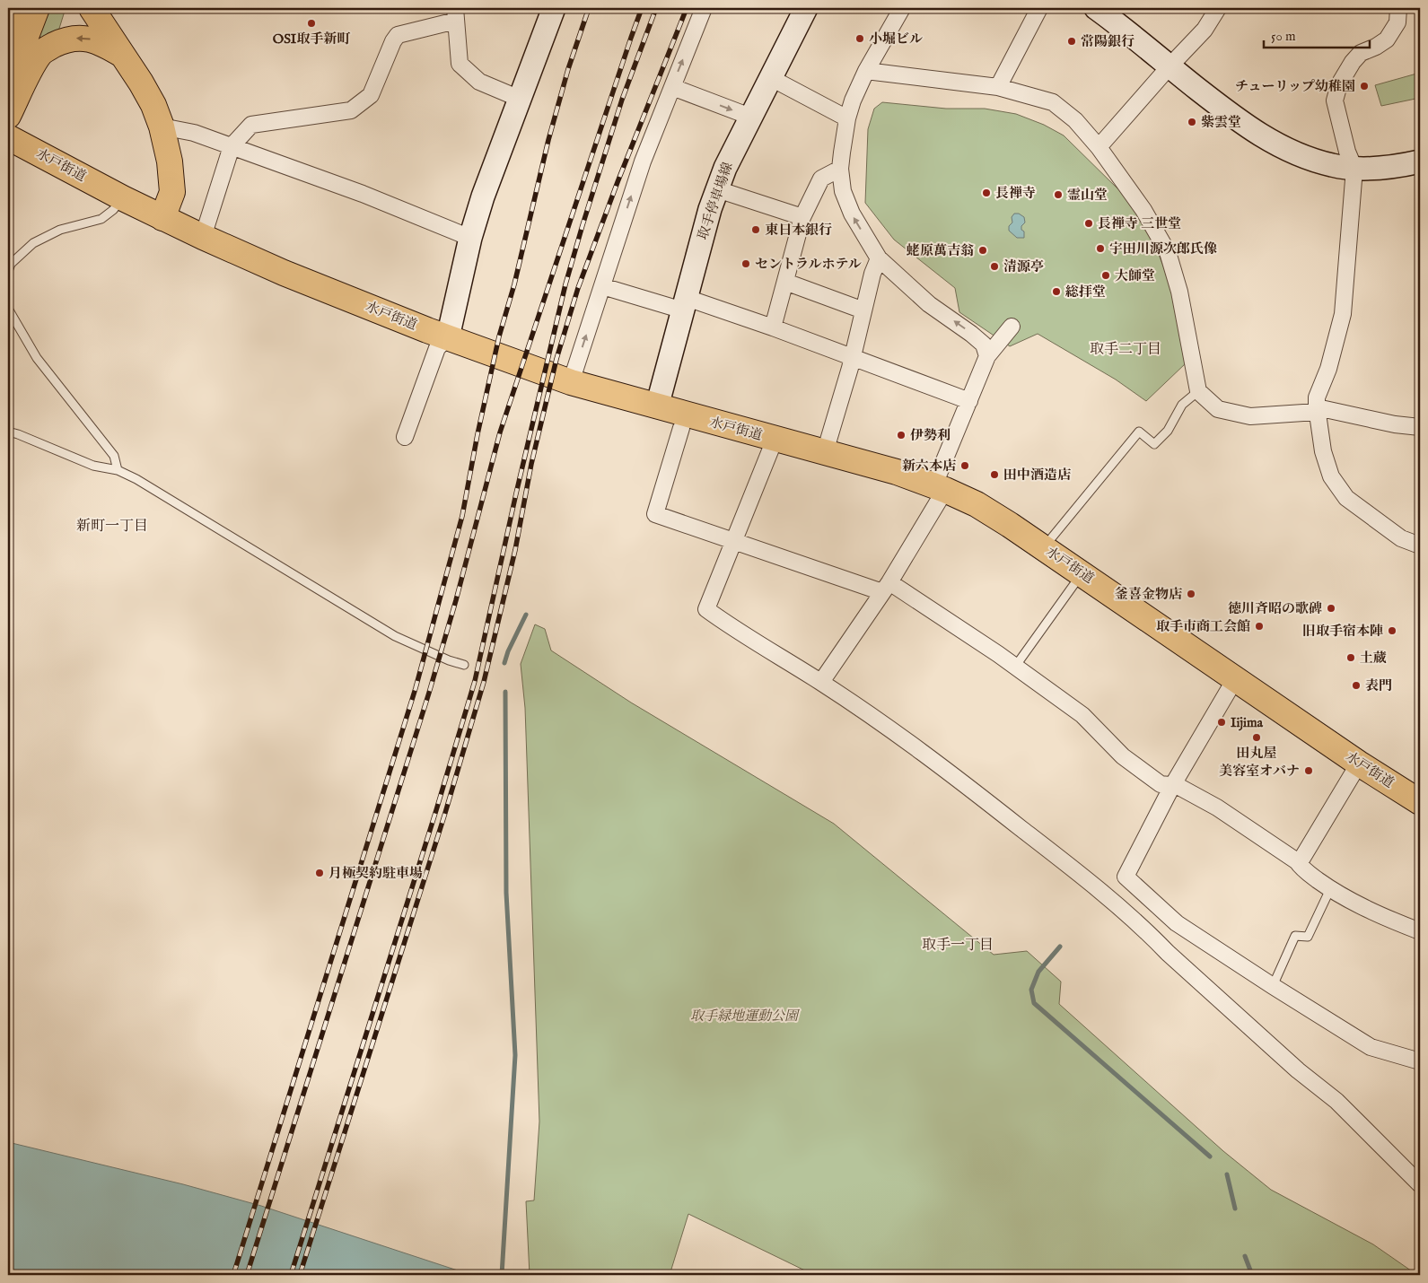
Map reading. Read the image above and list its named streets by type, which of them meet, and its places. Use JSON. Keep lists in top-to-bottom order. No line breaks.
{"streets":{"main road":["水戸街道"],"street":["取手停車場線"]},"crossings":[["水戸街道","取手停車場線"]],"districts":["取手二丁目","新町一丁目","取手一丁目"],"parks":["取手緑地運動公園"],"places":["OSI取手新町","小堀ビル","常陽銀行","チューリップ幼稚園","紫雲堂","長禅寺","霊山堂","長禅寺 三世堂","東日本銀行","宇田川源次郎氏像","蛯原萬吉翁","セントラルホテル","清源亭","大師堂","総拝堂","伊勢利","新六本店","田中酒造店","釜喜金物店","徳川斉昭の歌碑","取手市商工会館","旧取手宿本陣","土蔵","表門","Iijima","田丸屋","美容室オバナ","月極契約駐車場"],"scale_bar":"50 m"}
